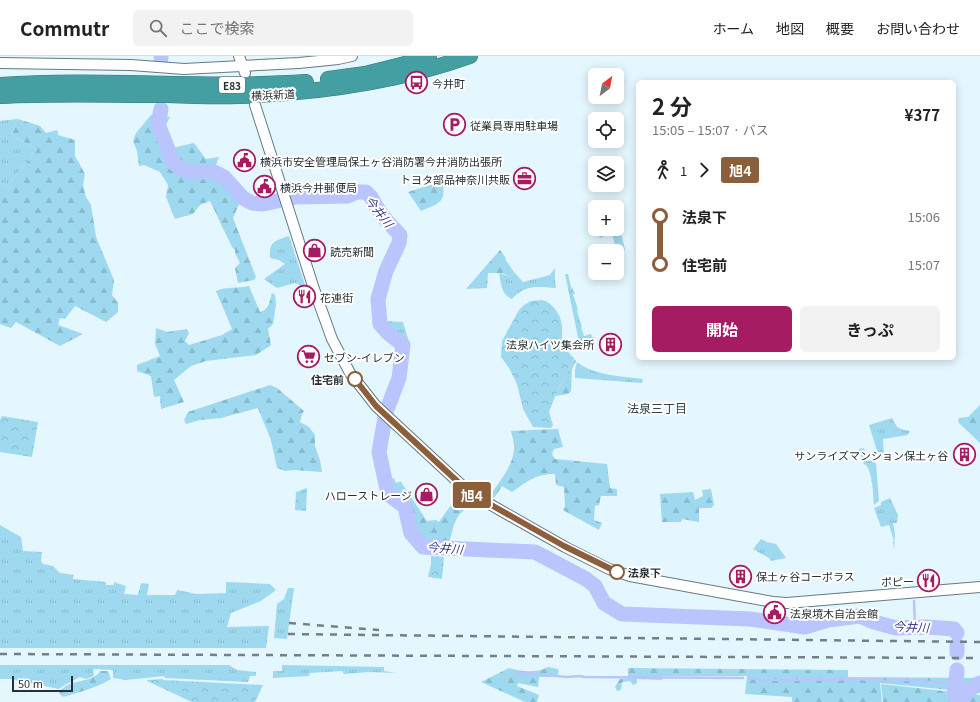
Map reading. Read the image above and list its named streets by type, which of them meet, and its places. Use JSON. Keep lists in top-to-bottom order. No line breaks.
{"streets":{"highway":["E83","横浜新道"]},"districts":["法泉三丁目"],"water":["今井川"],"places":{"bus stop":["今井町"],"parking":["従業員専用駐車場"],"public building":["横浜市安全管理局保土ヶ谷消防署今井消防出張所","横浜今井郵便局","法泉境木自治会館"],"office":["トヨタ部品神奈川共販"],"shop":["読売新聞","ハローストレージ"],"restaurant":["花連街","ポピー"],"building":["法泉ハイツ集会所","サンライズマンション保土ヶ谷","保土ヶ谷コーポラス"],"supermarket":["セブン-イレブン"],"other":["住宅前","法泉下"]},"lines":["bus line 旭4"],"scale_bar":"50 m","north":"top right","page":{"header":"Commutr","search":"ここで検索","nav":["ホーム","地図","概要","お問い合わせ"],"on_map":"旭4","map_buttons":["+","−"],"heading":["2 分","15:05 – 15:07 · バス","¥377"],"legs":["1","旭4"],"list":[{"name":"法泉下","value":"15:06"},{"name":"住宅前","value":"15:07"}],"buttons":["開始","きっぷ"],"scale":"50 m"}}
